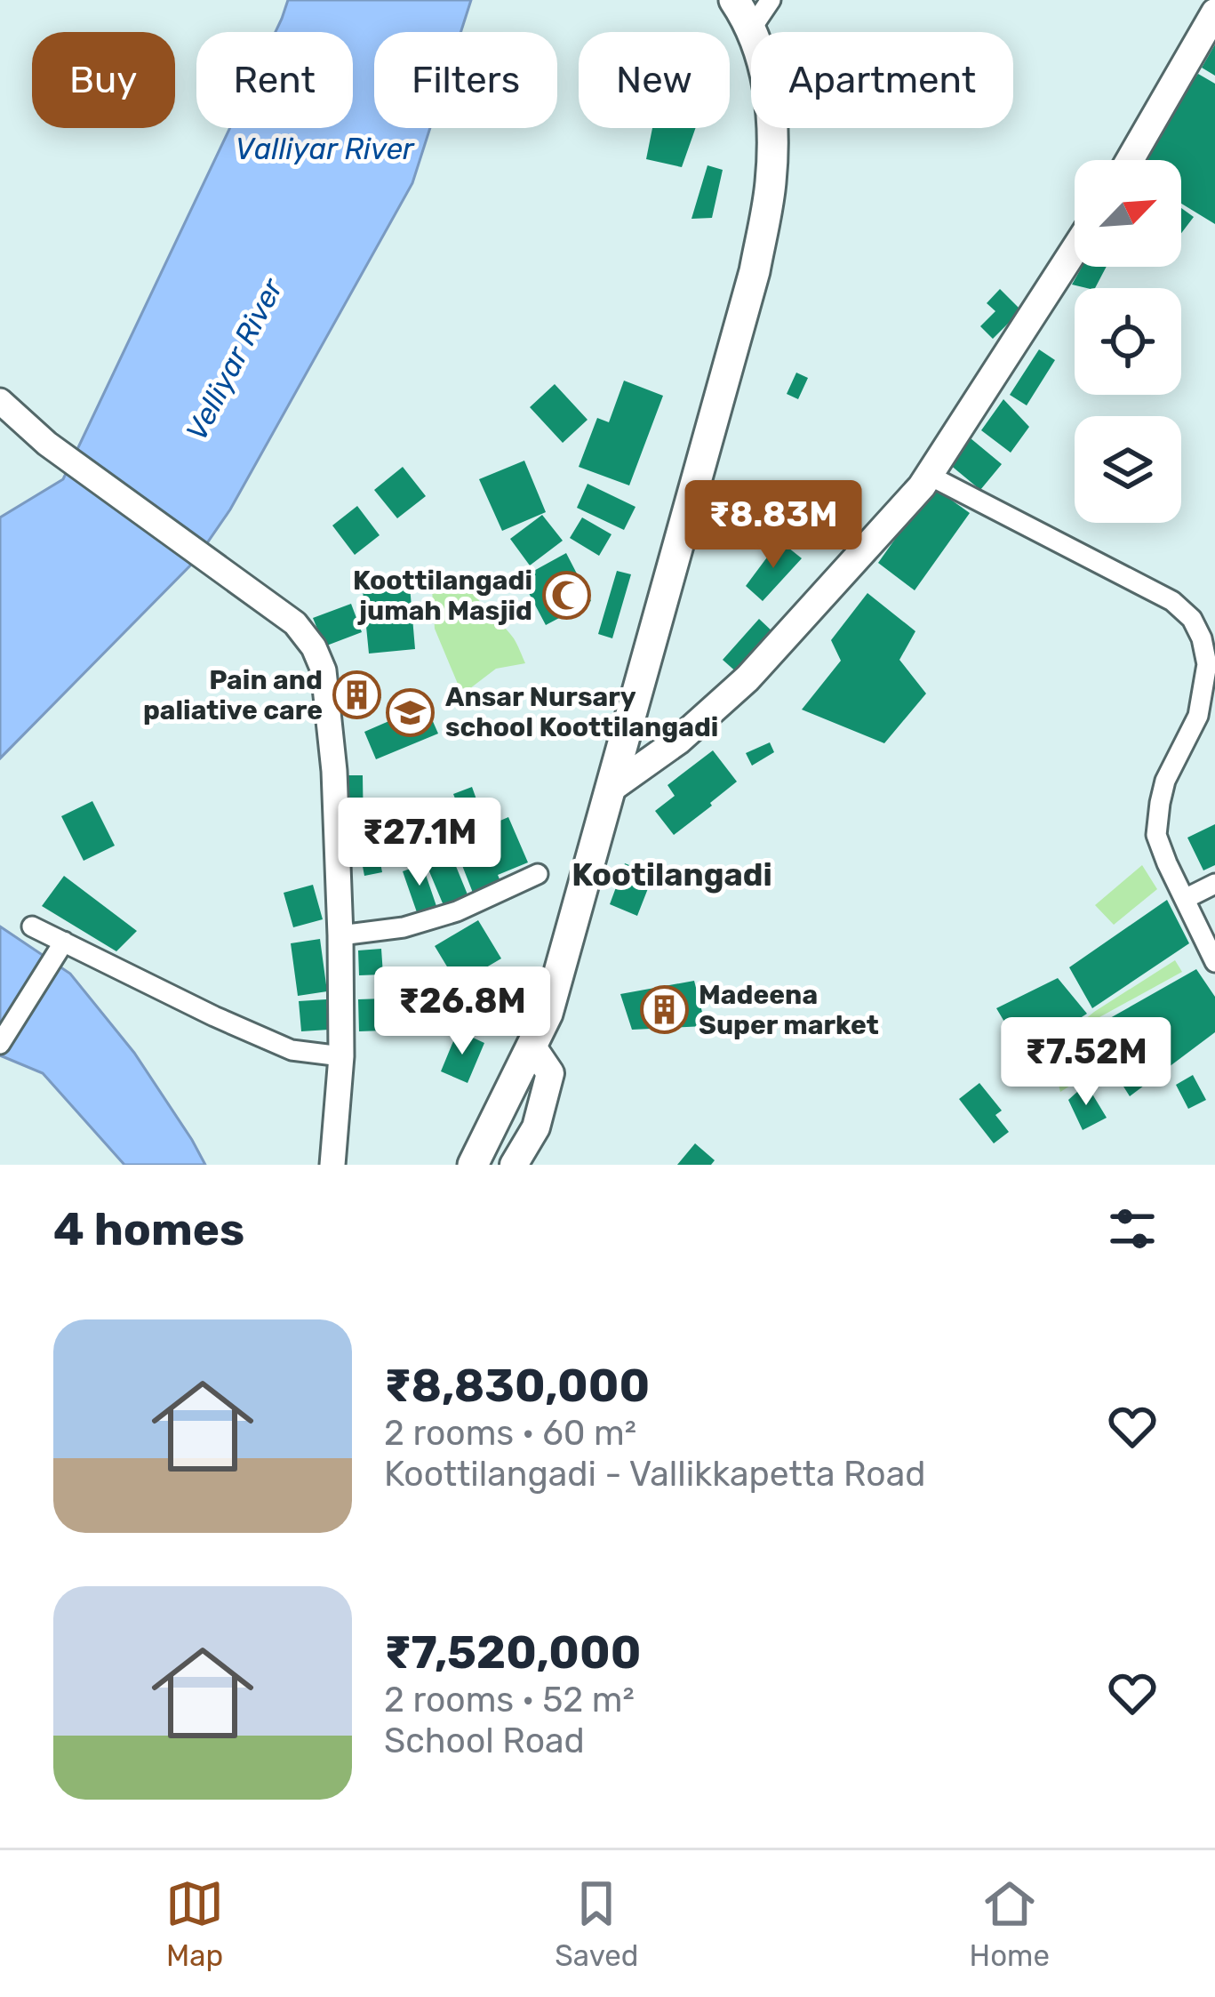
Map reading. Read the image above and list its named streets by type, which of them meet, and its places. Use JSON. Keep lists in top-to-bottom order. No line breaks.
{"districts":["Kootilangadi"],"water":["Valliyar River","Velliyar River"],"places":{"mosque":["Koottilangadi jumah Masjid"],"building":["Pain and paliative care","Madeena Super market"],"school or university":["Ansar Nursary school Koottilangadi"]},"north":"top right","page":{"chip":["Buy","Rent","Filters","New","Apartment"],"price":["₹8.83M","₹27.1M","₹26.8M","₹7.52M"],"heading":"4 homes","list":[{"name":"₹8,830,000","note":"2 rooms · 60 m² · Koottilangadi - Vallikkapetta Road"},{"name":"₹7,520,000","note":"2 rooms · 52 m² · School Road"}],"tabs":["Map","Saved","Home"]}}
